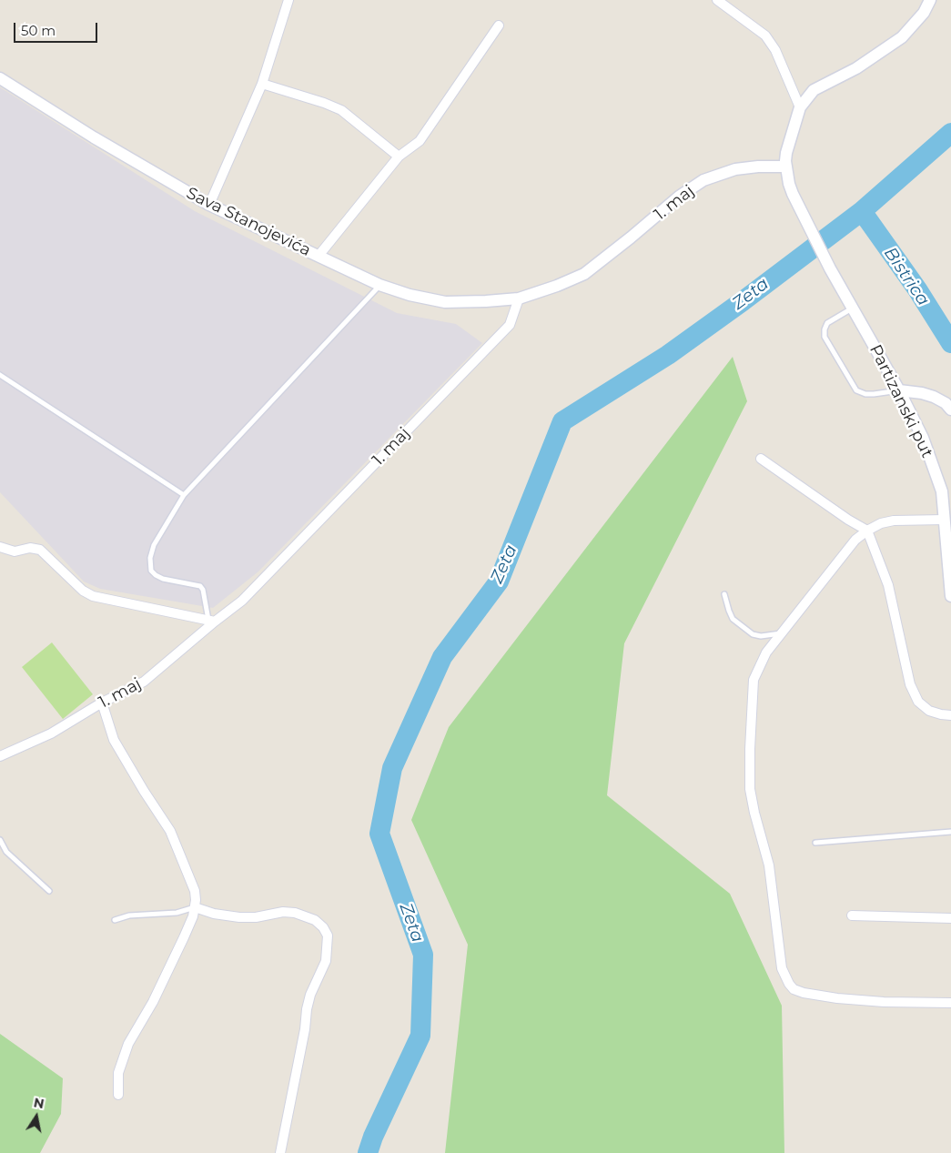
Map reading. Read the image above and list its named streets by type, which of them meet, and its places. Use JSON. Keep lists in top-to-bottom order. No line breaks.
{"streets":{"street":["1. maj","Sava Stanojevića","Partizanski put"]},"crossings":[["1. maj","Sava Stanojevića"],["1. maj","Partizanski put"]],"water":["Bistrica","Zeta"],"scale_bar":"50 m","north":"top"}
